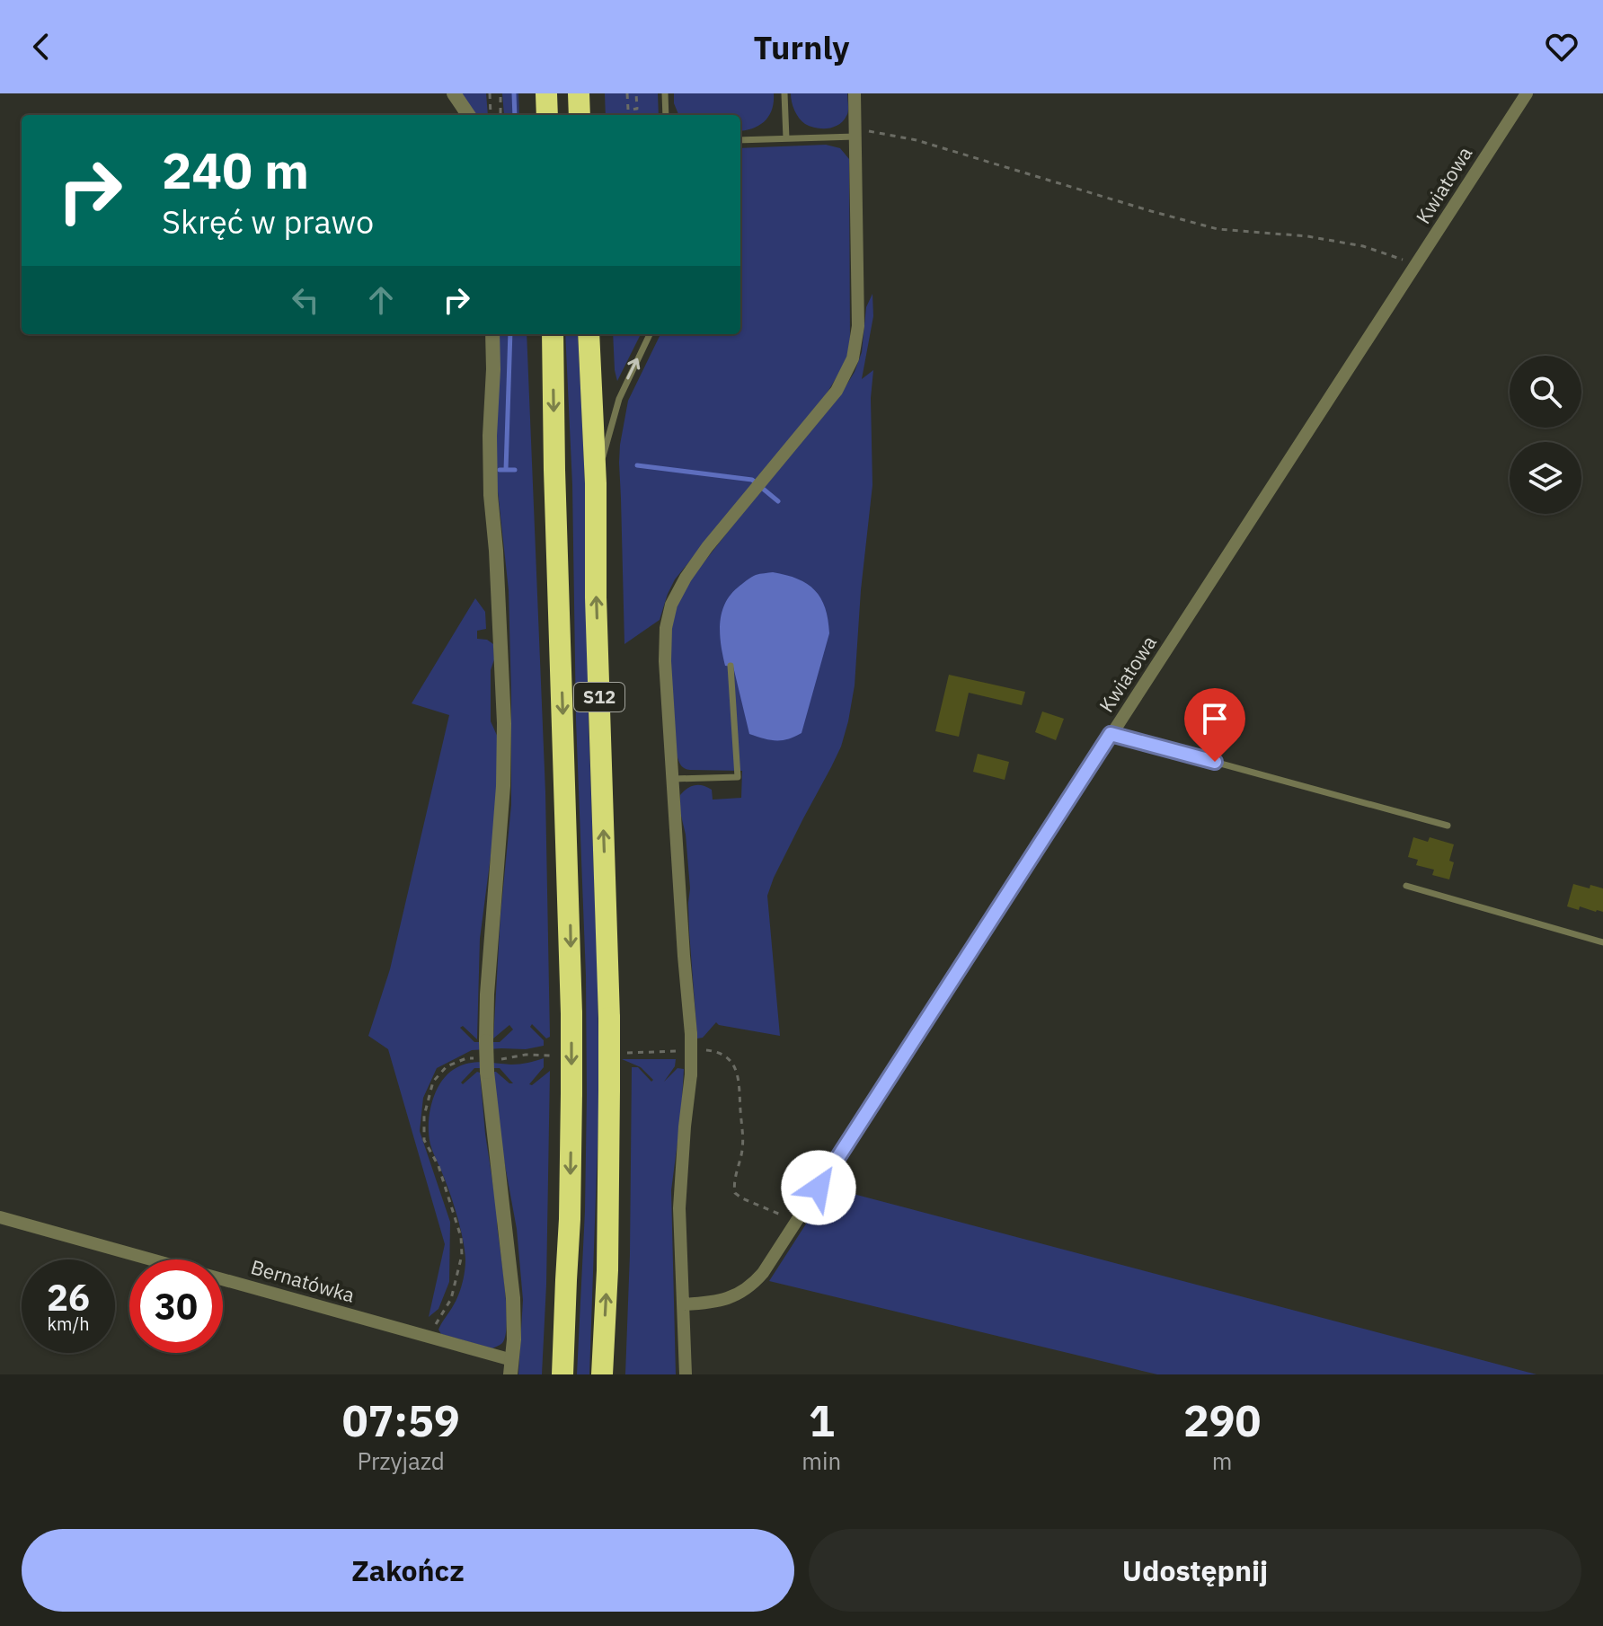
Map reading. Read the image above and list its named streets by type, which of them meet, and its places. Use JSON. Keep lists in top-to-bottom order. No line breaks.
{"streets":{"highway":["S12"],"street":["Kwiatowa","Bernatówka"]},"page":{"header":"Turnly","turn":["240 m","Skręć w prawo"],"speed":"26 km/h","limit":"30","eta":["07:59","Przyjazd","1","min","290","m"],"buttons":["Zakończ","Udostępnij"]}}
